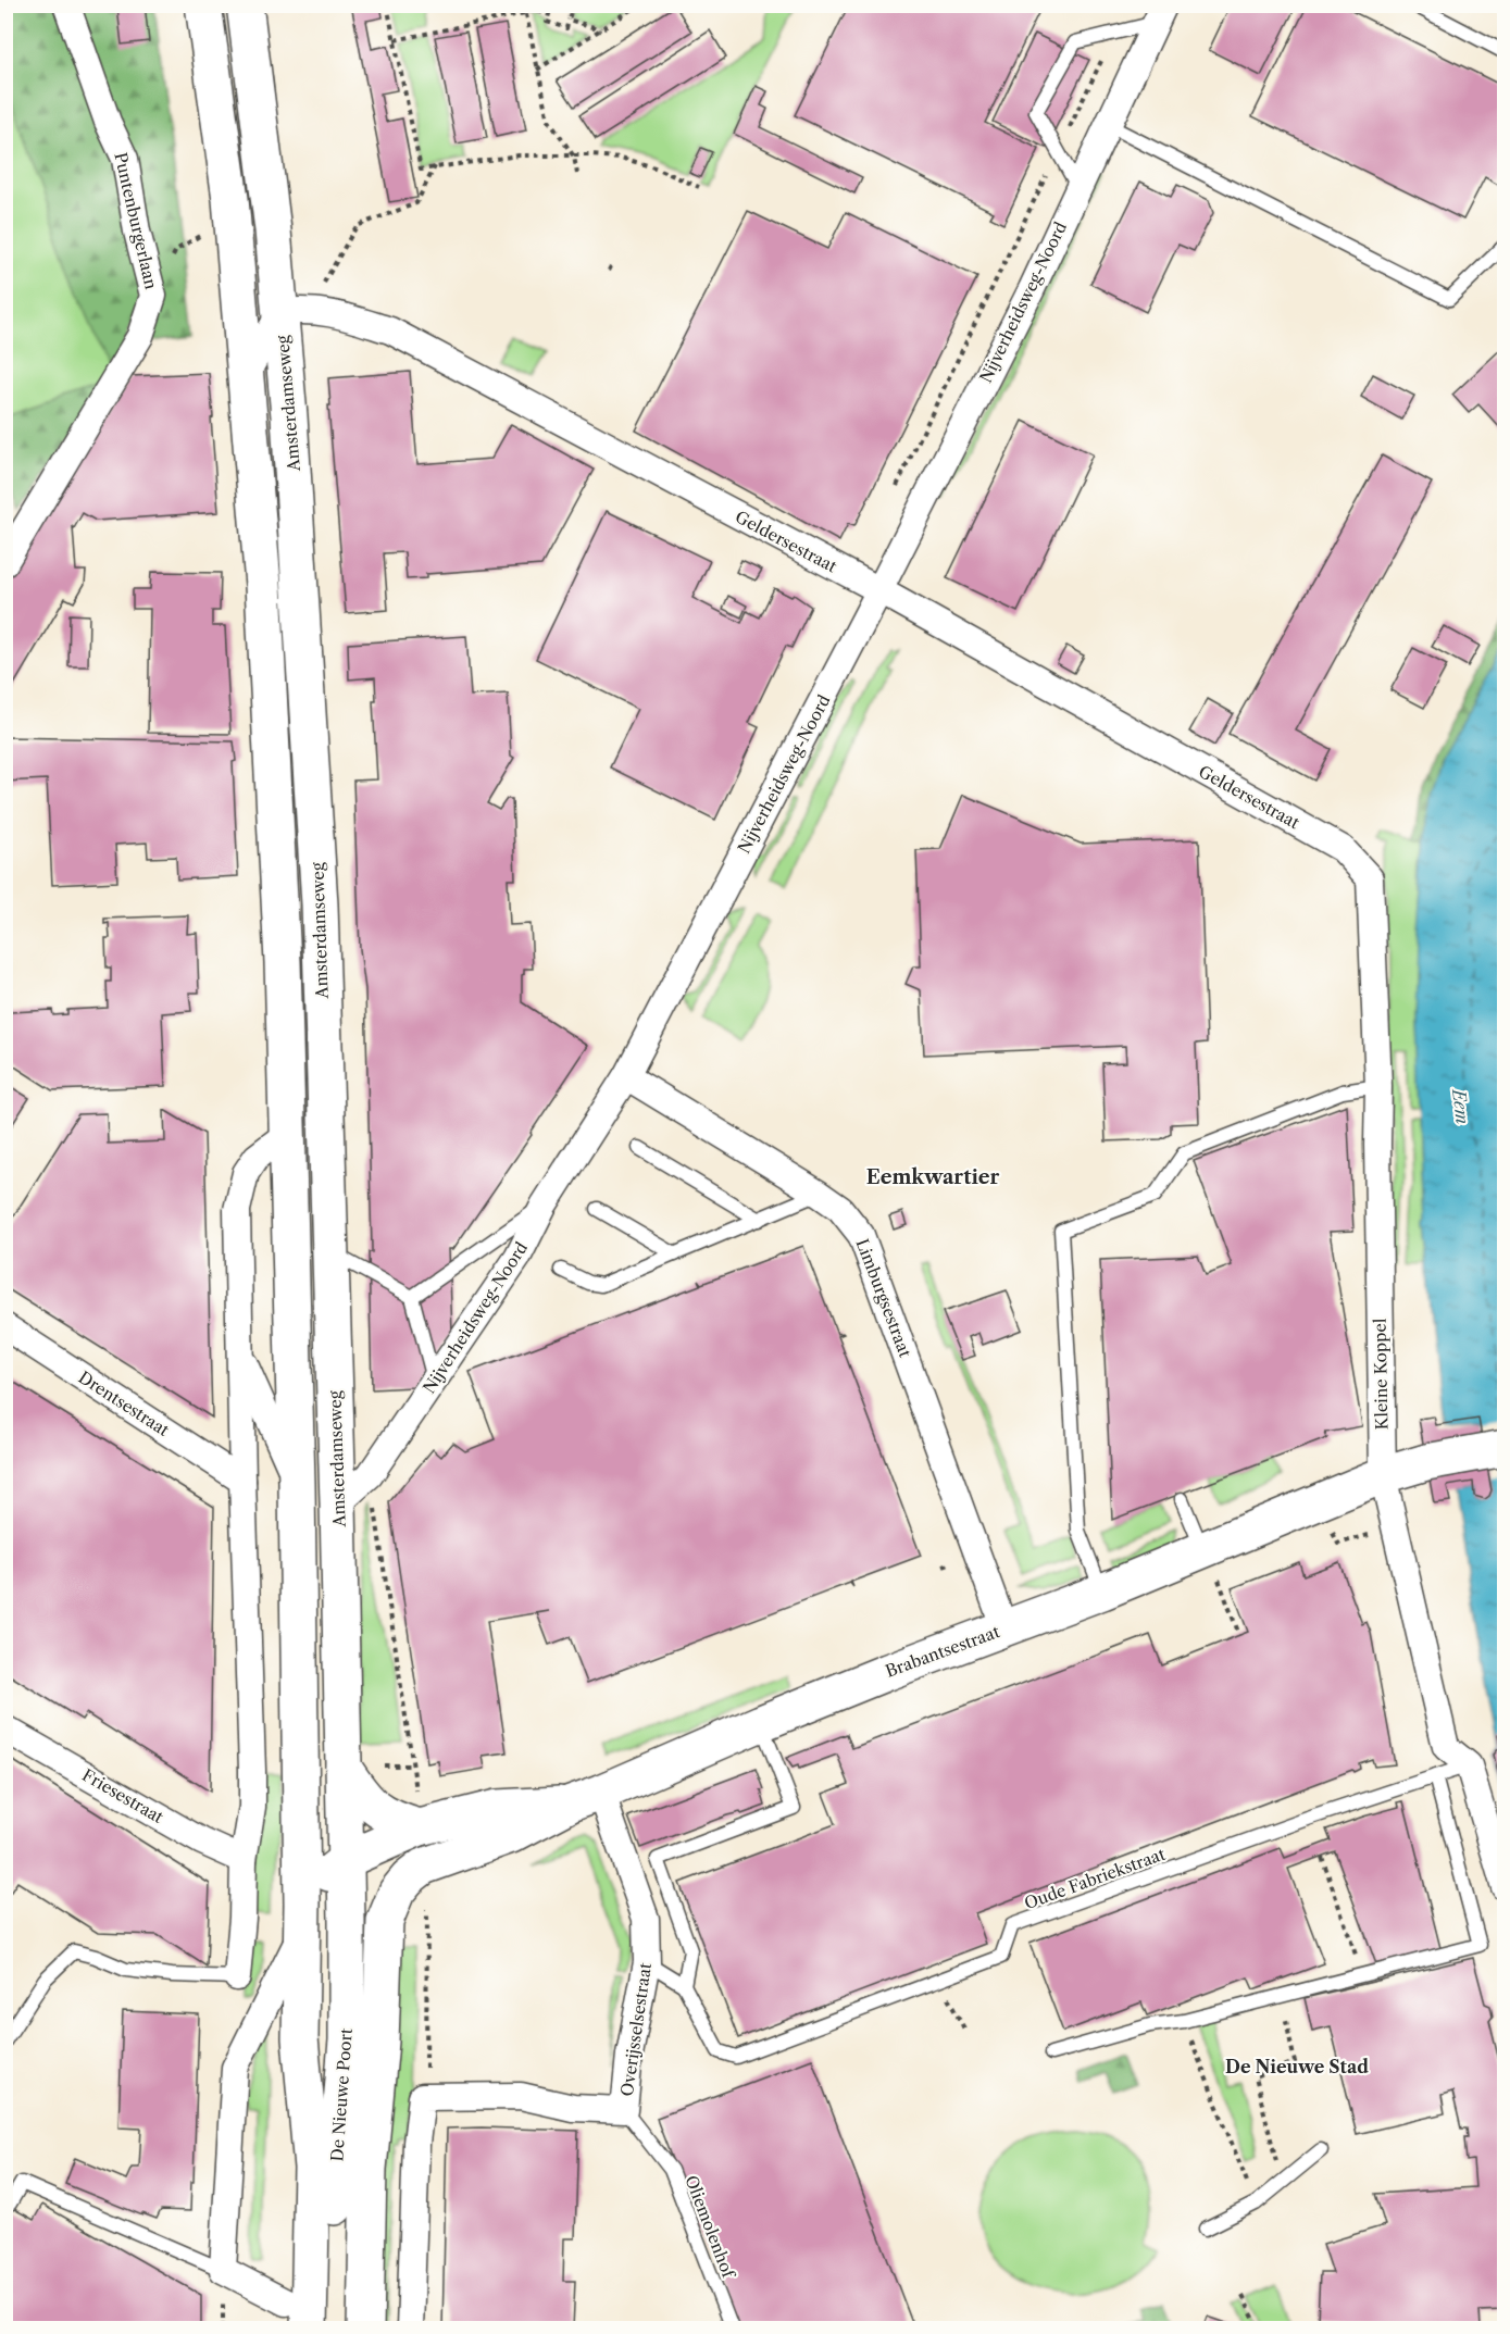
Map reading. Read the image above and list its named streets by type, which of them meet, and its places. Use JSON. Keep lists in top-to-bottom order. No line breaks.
{"streets":{"main road":["Amsterdamseweg","Brabantsestraat","De Nieuwe Poort"],"street":["Puntenburgerlaan","Nijverheidsweg-Noord","Geldersestraat","Limburgsestraat","Kleine Koppel","Drentsestraat","Friesestraat","Overijsselsestraat"],"lane":["Oude Fabriekstraat","Oliemolenhof"]},"crossings":[["Nijverheidsweg-Noord","Amsterdamseweg"],["Nijverheidsweg-Noord","Geldersestraat"],["Nijverheidsweg-Noord","Limburgsestraat"],["Amsterdamseweg","Geldersestraat"],["Amsterdamseweg","Brabantsestraat"],["Amsterdamseweg","De Nieuwe Poort"],["Geldersestraat","Kleine Koppel"],["Limburgsestraat","Brabantsestraat"],["Kleine Koppel","Brabantsestraat"],["Kleine Koppel","Oude Fabriekstraat"],["Brabantsestraat","Overijsselsestraat"],["Brabantsestraat","De Nieuwe Poort"],["Overijsselsestraat","Oliemolenhof"]],"districts":["Eemkwartier","De Nieuwe Stad"],"water":["Eem"]}
